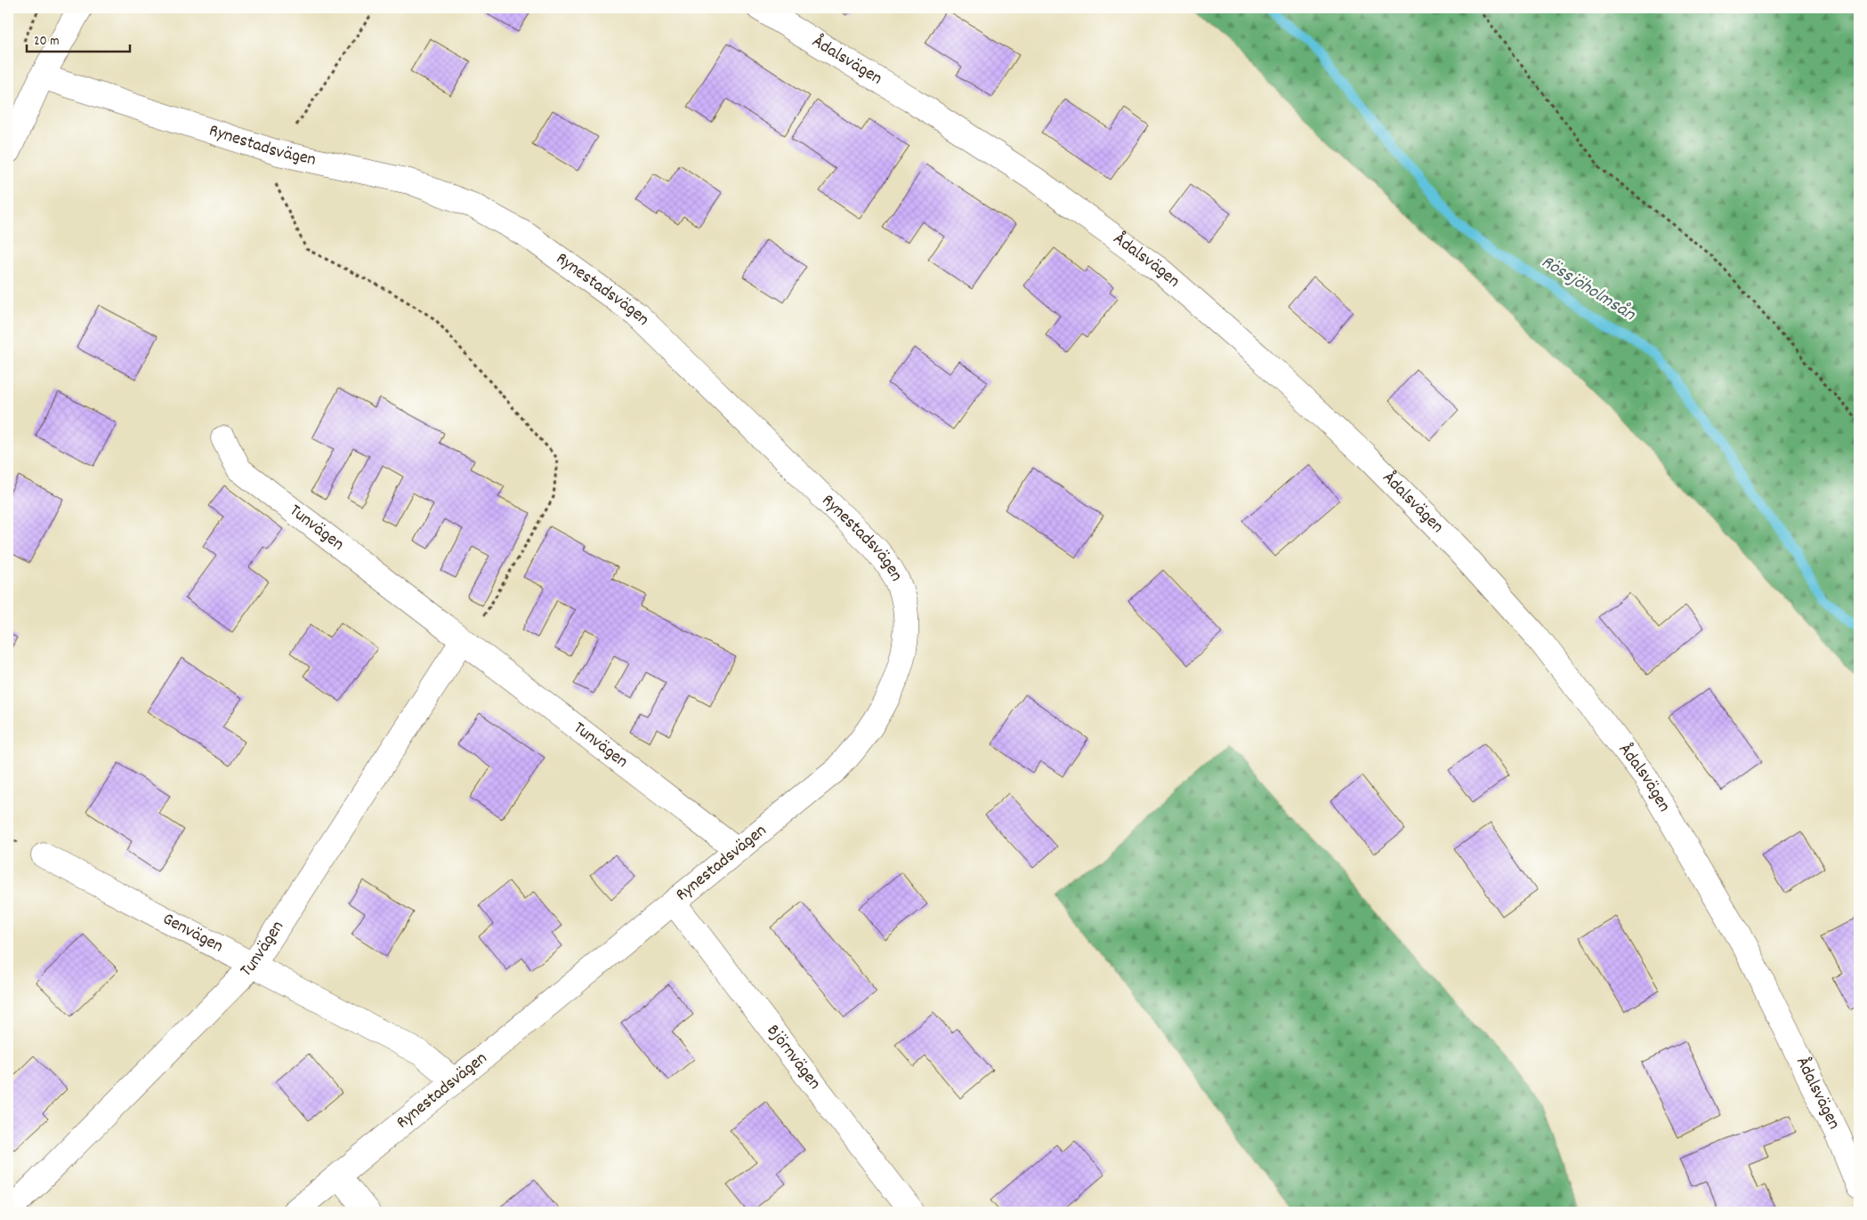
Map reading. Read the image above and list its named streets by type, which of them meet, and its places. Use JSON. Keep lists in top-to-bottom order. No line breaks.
{"streets":{"street":["Ådalsvägen","Rynestadsvägen","Tunvägen","Genvägen","Björnvägen"]},"crossings":[["Rynestadsvägen","Tunvägen"],["Rynestadsvägen","Genvägen"],["Rynestadsvägen","Björnvägen"],["Tunvägen","Genvägen"]],"water":["Rössjöholmsån"],"scale_bar":"20 m"}
